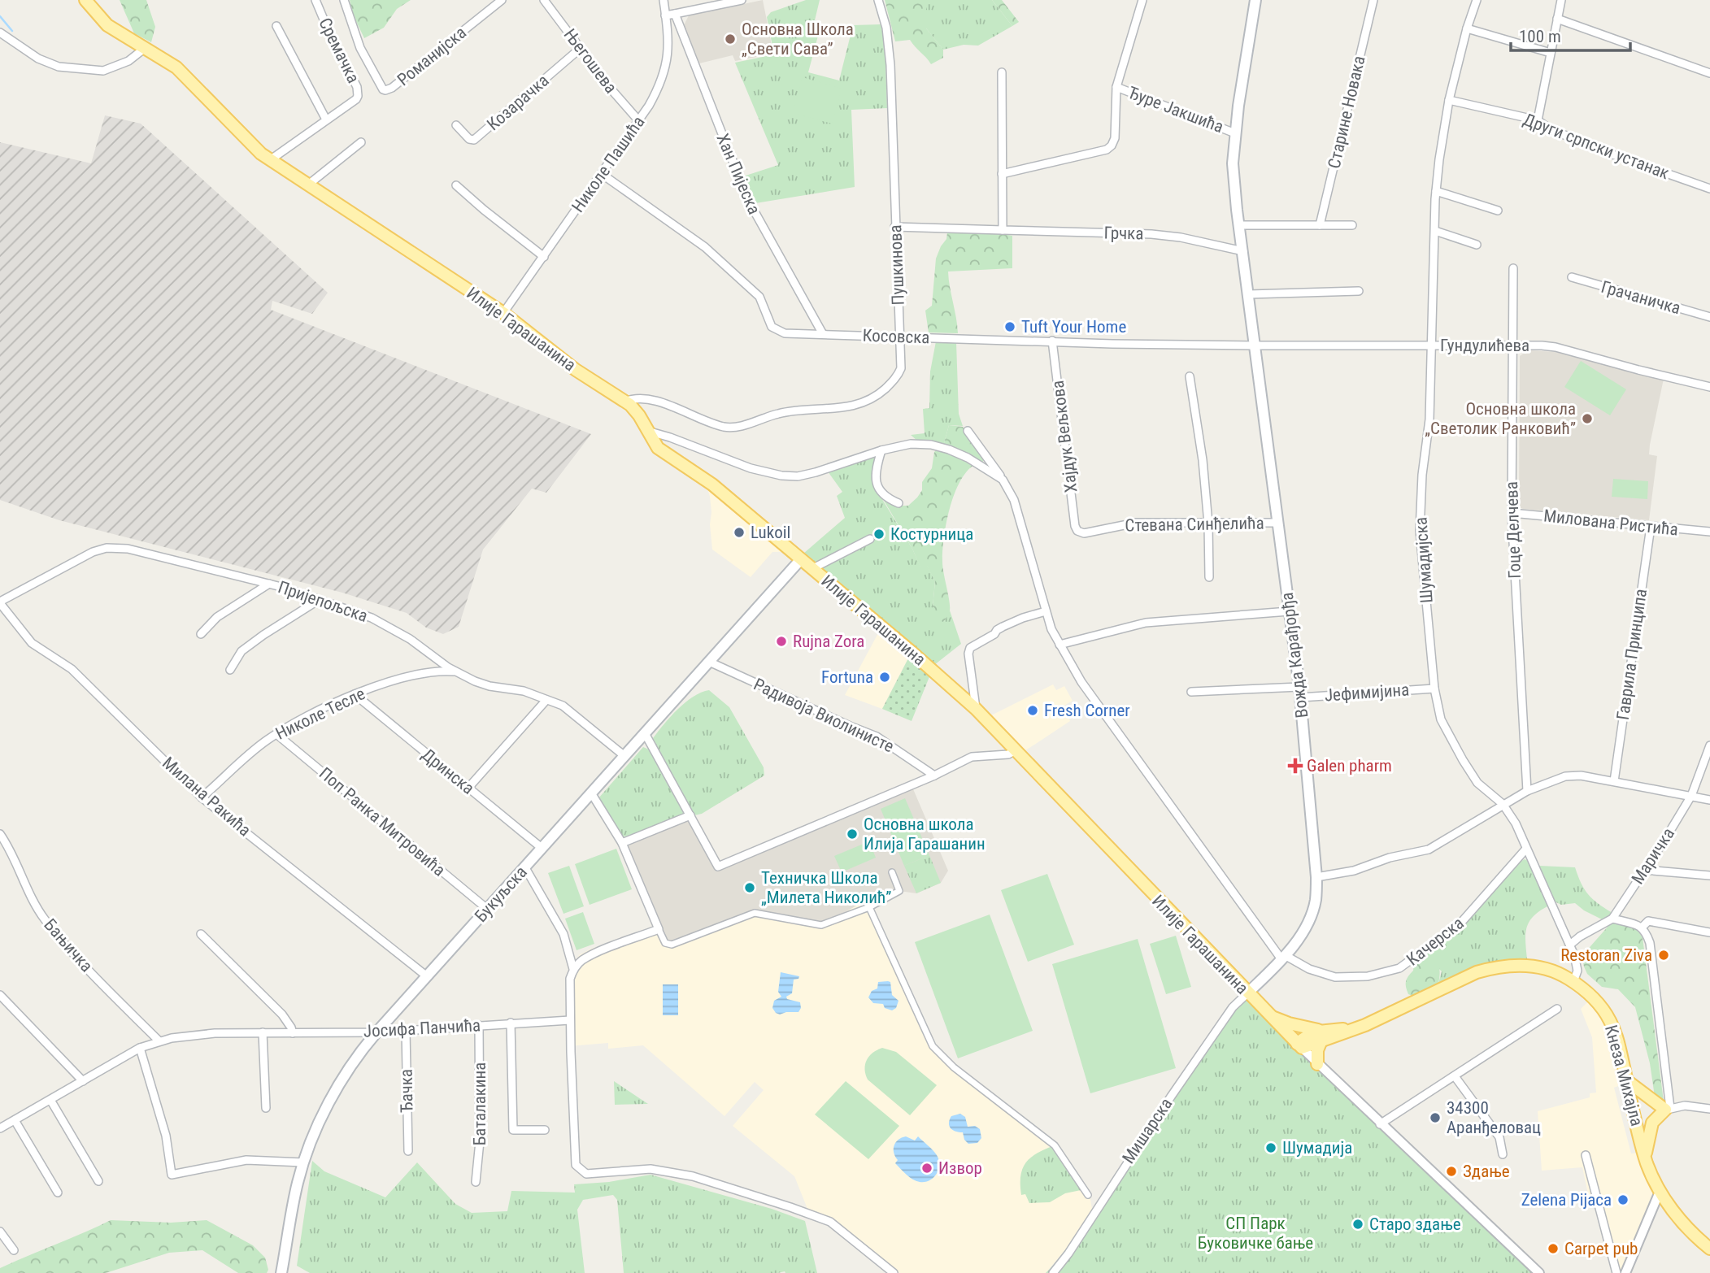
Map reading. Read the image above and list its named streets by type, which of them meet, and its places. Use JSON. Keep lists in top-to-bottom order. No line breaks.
{"streets":{"main road":["Илије Гарашанина","Вожда Карађорђа","Букуљска","Кнеза Михајла"],"street":["Сремачка","Романијска","Његошева","Козарачка","Ђуре Јакшића","Старине Новака","Други српски устанак","Николе Пашића","Хан Пијеска","Грчка","Пушкинова","Грачаничка","Косовска","Гундулићева","Хајдук Вељкова","Милована Ристића","Стевана Синђелића","Гоце Делчева","Шумадијска","Пријепољска","Гаврила Принципа","Јефимијина","Николе Тесле","Радивоја Виолинисте","Дринска","Милана Ракића","Поп Ранка Митровића","Маричка","Качерска","Бањичка","Јосифа Панчића","Ђачка","Баталакина","Мишарска"]},"crossings":[["Сремачка","Илије Гарашанина"],["Његошева","Козарачка"],["Његошева","Николе Пашића"],["Ђуре Јакшића","Вожда Карађорђа"],["Други српски устанак","Шумадијска"],["Николе Пашића","Илије Гарашанина"],["Николе Пашића","Косовска"],["Хан Пијеска","Косовска"],["Грчка","Пушкинова"],["Грчка","Вожда Карађорђа"],["Пушкинова","Илије Гарашанина"],["Пушкинова","Косовска"],["Илије Гарашанина","Вожда Карађорђа"],["Илије Гарашанина","Букуљска"],["Илије Гарашанина","Кнеза Михајла"],["Илије Гарашанина","Мишарска"],["Косовска","Гундулићева"],["Косовска","Хајдук Вељкова"],["Косовска","Вожда Карађорђа"],["Гундулићева","Гоце Делчева"],["Гундулићева","Шумадијска"],["Гундулићева","Вожда Карађорђа"],["Хајдук Вељкова","Стевана Синђелића"],["Милована Ристића","Гоце Делчева"],["Милована Ристића","Гаврила Принципа"],["Стевана Синђелића","Вожда Карађорђа"],["Шумадијска","Јефимијина"],["Шумадијска","Маричка"],["Шумадијска","Качерска"],["Шумадијска","Кнеза Михајла"],["Пријепољска","Николе Тесле"],["Пријепољска","Милана Ракића"],["Пријепољска","Букуљска"],["Вожда Карађорђа","Јефимијина"],["Вожда Карађорђа","Качерска"],["Вожда Карађорђа","Мишарска"],["Николе Тесле","Дринска"],["Николе Тесле","Милана Ракића"],["Николе Тесле","Поп Ранка Митровића"],["Радивоја Виолинисте","Букуљска"],["Дринска","Букуљска"],["Милана Ракића","Букуљска"],["Поп Ранка Митровића","Букуљска"],["Букуљска","Јосифа Панчића"],["Бањичка","Јосифа Панчића"],["Јосифа Панчића","Ђачка"],["Јосифа Панчића","Баталакина"]],"parks":["СП Парк Буковичке бање"],"places":{"other":["Основна Школа „Свети Сава”","Tuft Your Home","Основна школа „Светолик Ранковић”","Lukoil","Костурница","Rujna Zora","Fortuna","Fresh Corner","Основна школа Илија Гарашанин","Техничка Школа „Милета Николић”","Restoran Ziva","34300 Аранђеловац","Шумадија","Извор","Здање","Zelena Pijaca","Старо здање","Carpet pub"],"health":["Galen pharm"]},"scale_bar":"100 m"}
